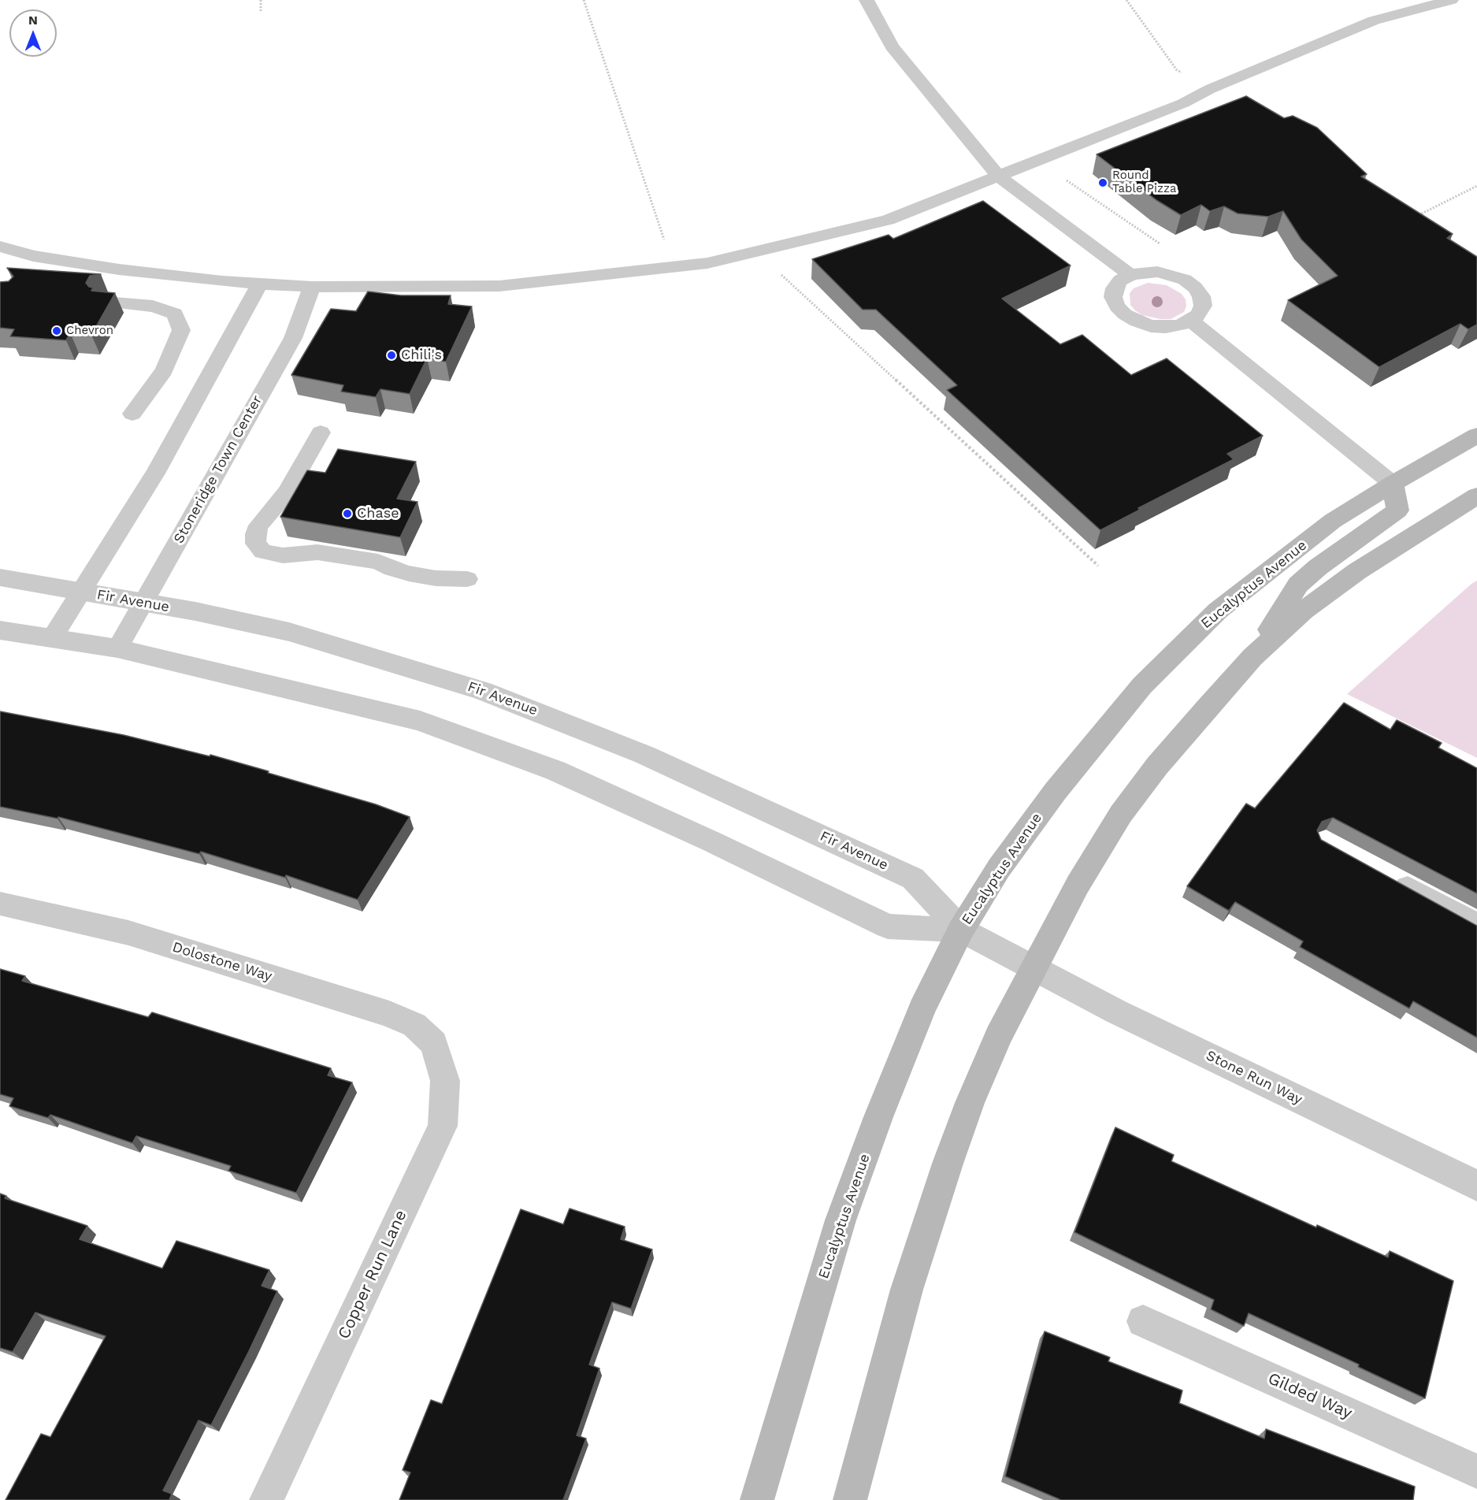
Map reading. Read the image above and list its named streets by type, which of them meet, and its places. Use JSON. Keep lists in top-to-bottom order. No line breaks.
{"streets":{"main road":["Eucalyptus Avenue"],"street":["Fir Avenue","Dolostone Way","Stone Run Way","Copper Run Lane","Gilded Way"],"lane":["Stoneridge Town Center"]},"crossings":[["Stoneridge Town Center","Fir Avenue"],["Eucalyptus Avenue","Fir Avenue"],["Fir Avenue","Stone Run Way"],["Dolostone Way","Copper Run Lane"]],"places":["Round Table Pizza","Chevron","Chili's","Chase"],"north":"top"}
